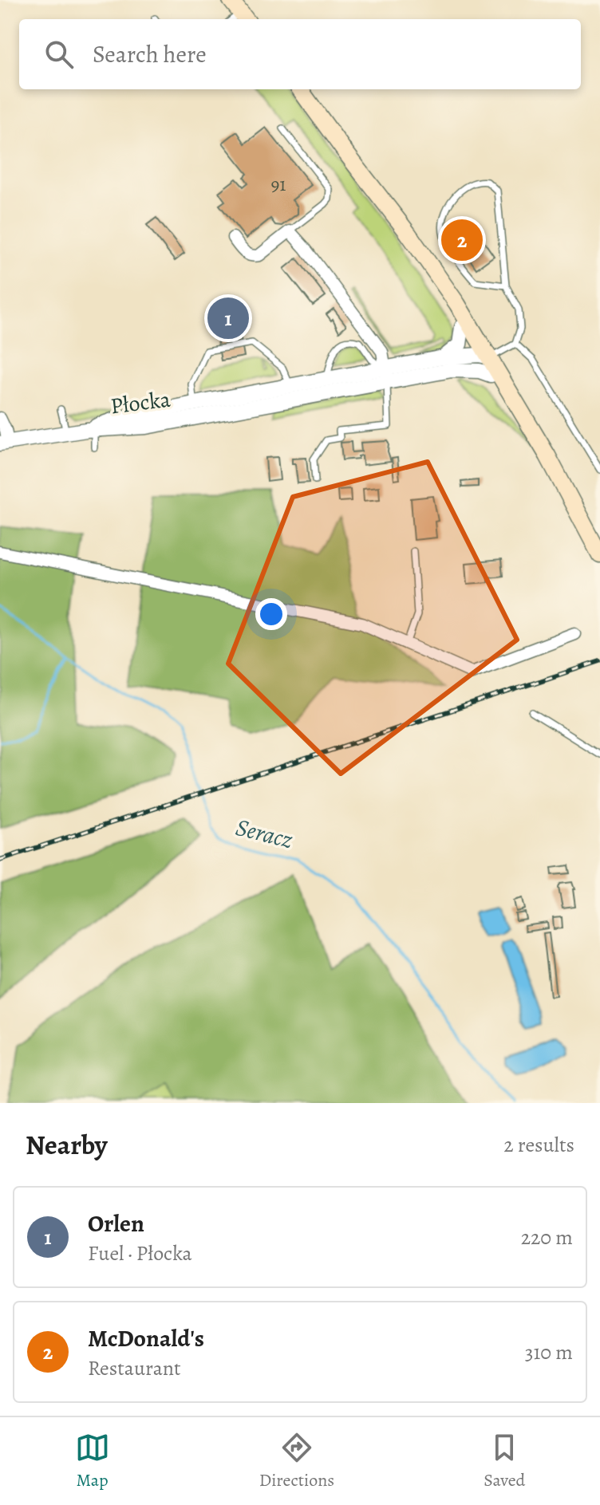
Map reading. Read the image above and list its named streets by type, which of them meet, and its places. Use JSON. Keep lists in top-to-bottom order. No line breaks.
{"streets":{"street":["Płocka"]},"water":["Seracz"],"house_numbers":["91"],"page":{"search":"Search here","pins":["2","1"],"heading":["Nearby","2 results"],"list":[{"mark":"1","name":"Orlen","note":"Fuel · Płocka","value":"220 m"},{"mark":"2","name":"McDonald's","note":"Restaurant","value":"310 m"}],"nav":["Map","Directions","Saved"]}}
